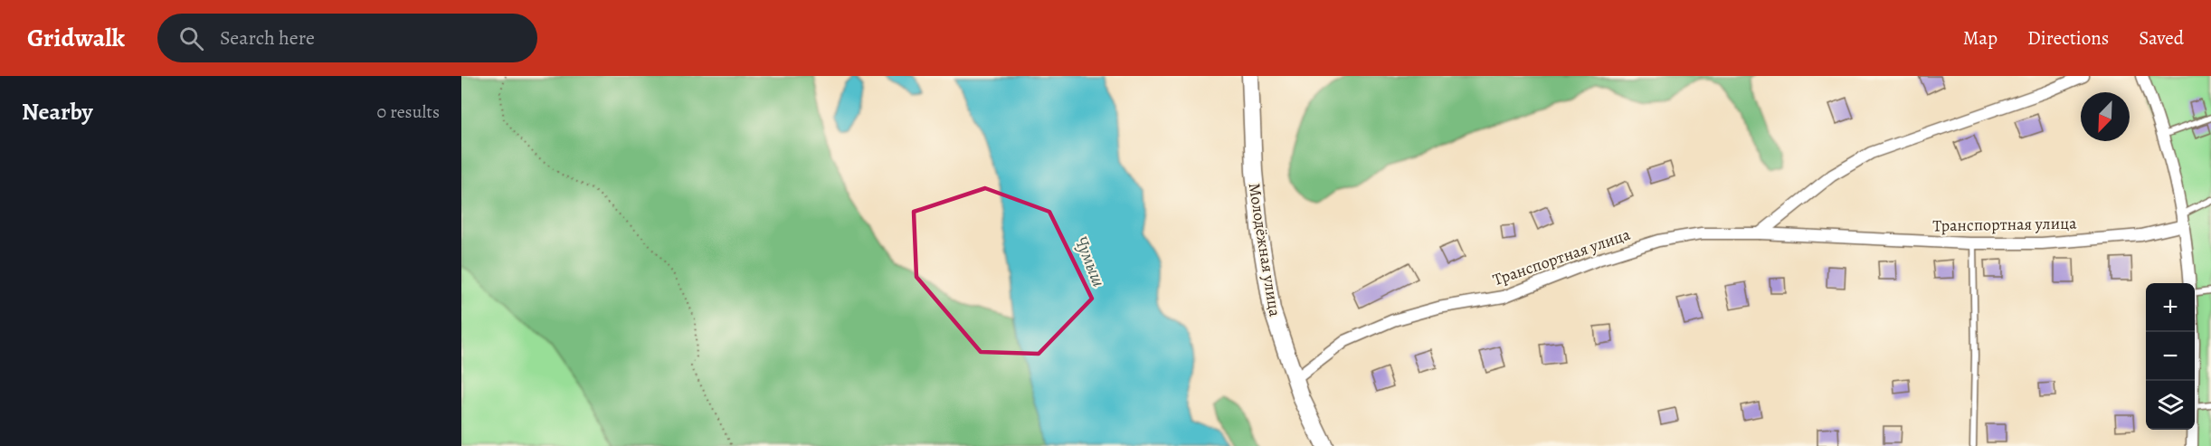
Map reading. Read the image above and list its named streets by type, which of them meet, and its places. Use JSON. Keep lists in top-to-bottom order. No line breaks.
{"streets":{"street":["Транспортная улица","Молодёжная улица"]},"crossings":[["Транспортная улица","Молодёжная улица"]],"water":["Чумыш"],"north":"bottom left","page":{"header":"Gridwalk","search":"Search here","nav":["Map","Directions","Saved"],"heading":["Nearby","0 results"],"map_buttons":["+","−"]}}
